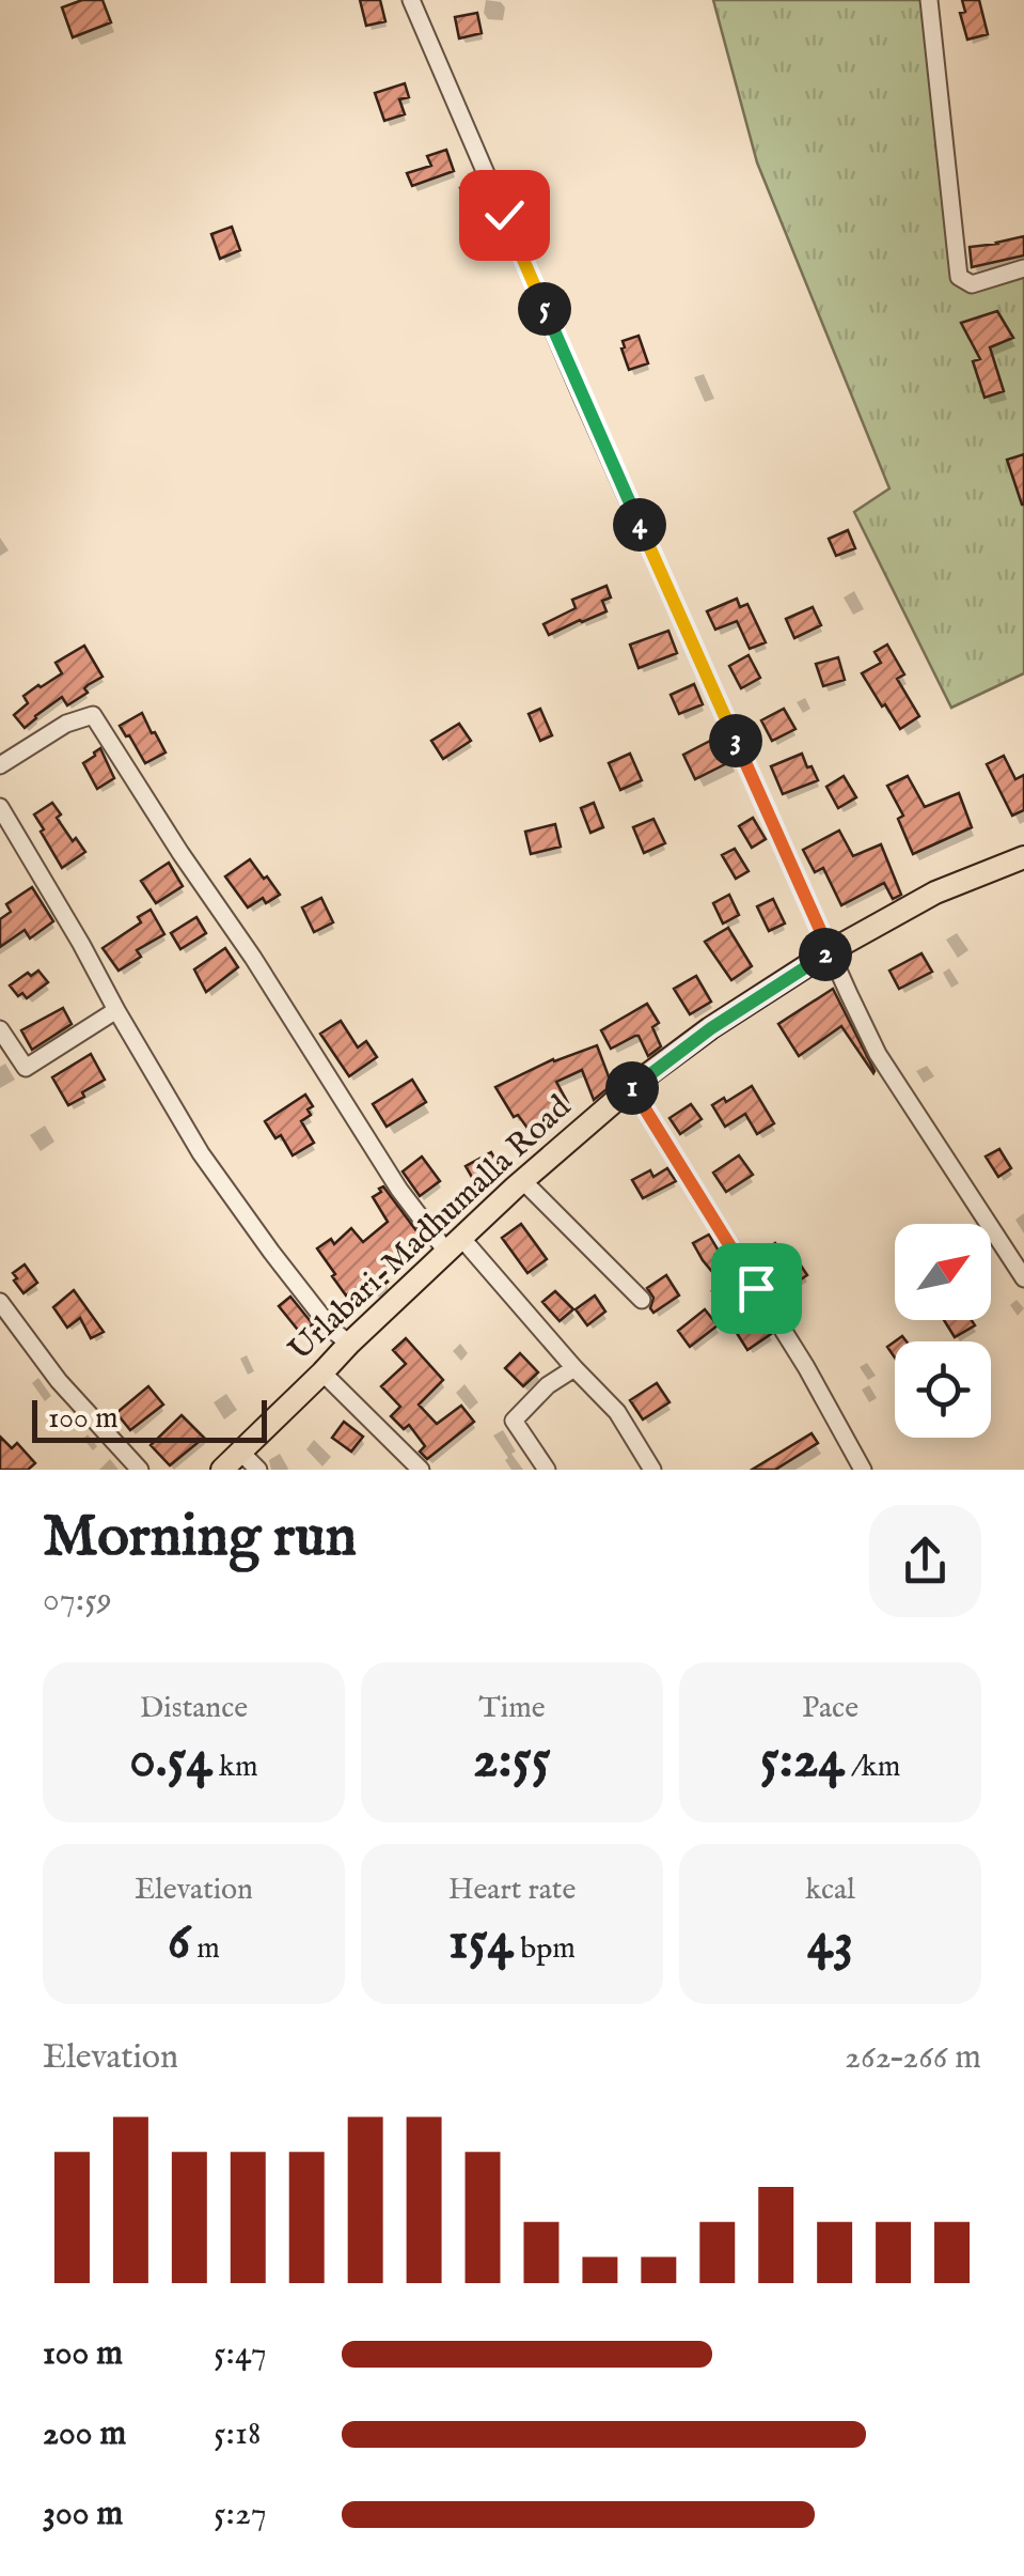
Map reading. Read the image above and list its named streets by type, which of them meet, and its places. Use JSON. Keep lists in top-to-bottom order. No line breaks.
{"streets":{"main road":["Urlabari-Madhumalla Road"]},"scale_bar":"100 m","north":"top right","page":{"pins":["5","4","3","2","1"],"scale":"100 m","heading":["Morning run","07:59"],"stats":[["Distance","0.54 km"],["Time","2:55"],["Pace","5:24 /km"],["Elevation","6 m"],["Heart rate","154 bpm"],["kcal","43"]],"chart":["Elevation","262–266 m"],"list":[{"name":"100 m","note":"5:47"},{"name":"200 m","note":"5:18"},{"name":"300 m","note":"5:27"}]}}
